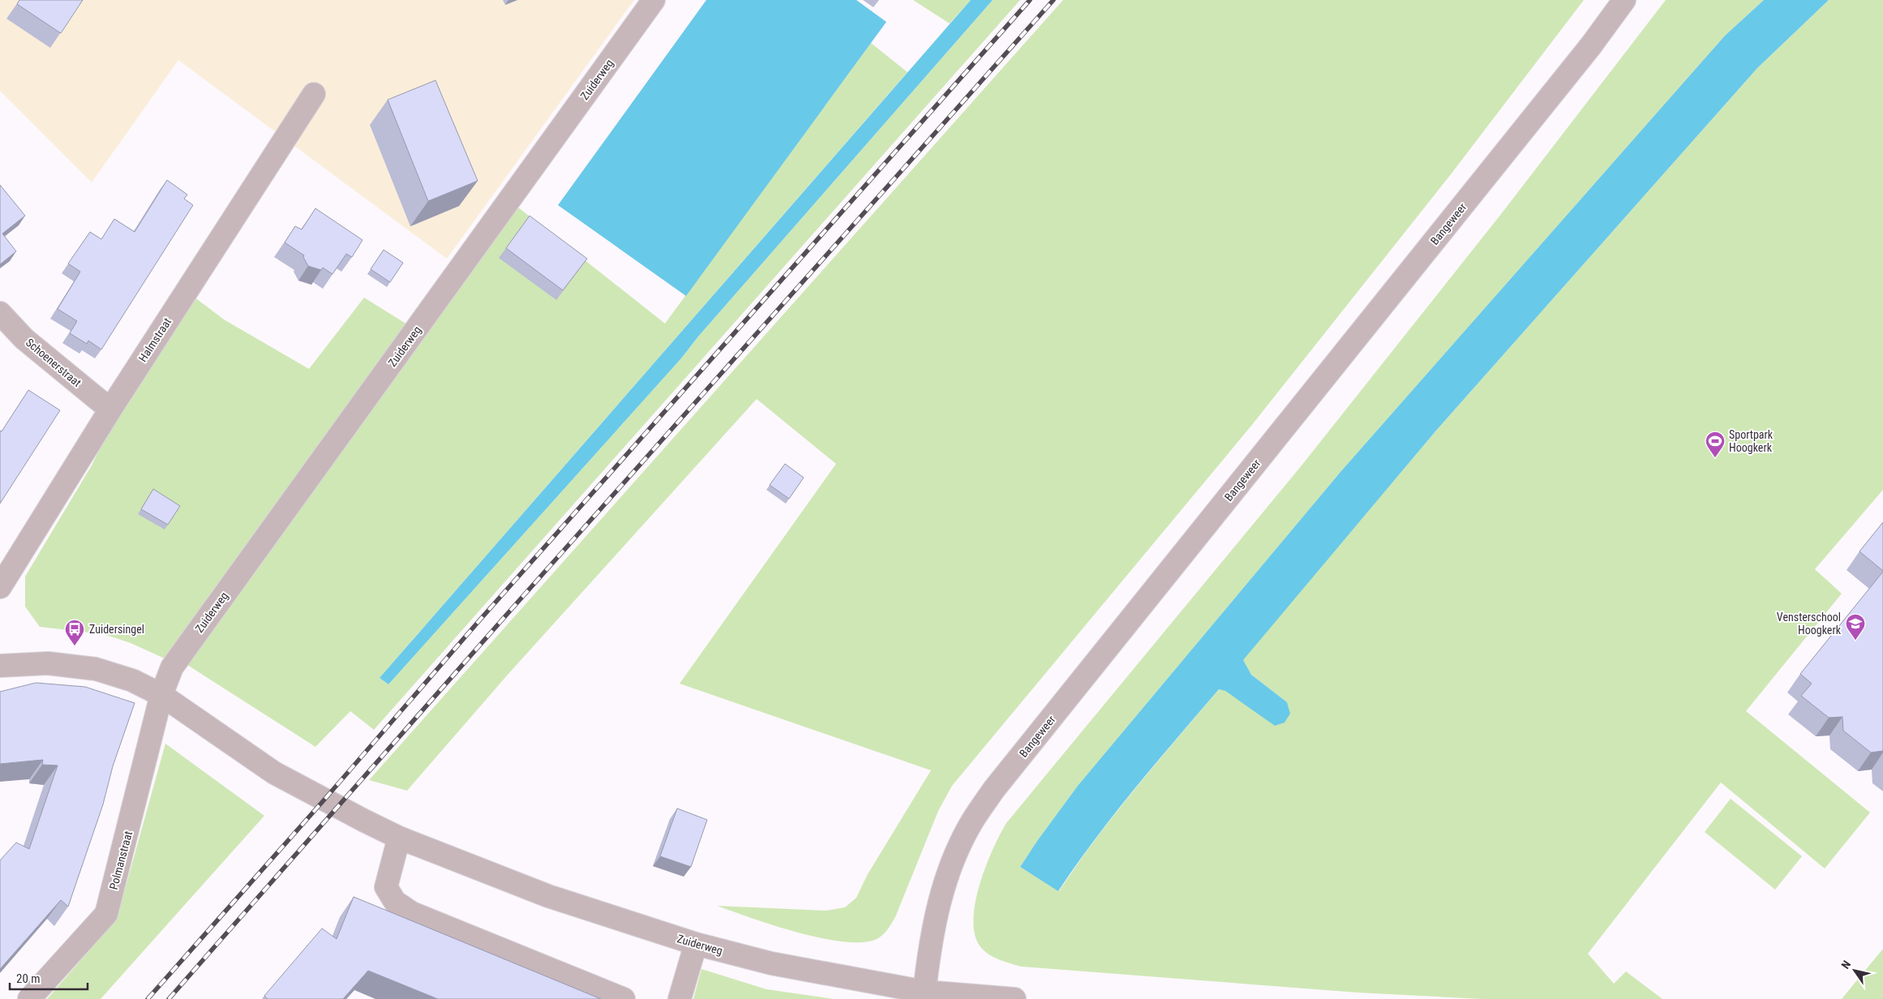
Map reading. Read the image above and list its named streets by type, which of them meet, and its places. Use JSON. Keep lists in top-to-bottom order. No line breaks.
{"streets":{"street":["Zuiderweg","Bangeweer","Halmstraat","Schoenerstraat","Polmanstraat"]},"crossings":[["Zuiderweg","Bangeweer"],["Zuiderweg","Polmanstraat"],["Halmstraat","Schoenerstraat"]],"places":{"sports":["Sportpark Hoogkerk"],"school or university":["Vensterschool Hoogkerk"],"bus stop":["Zuidersingel"]},"scale_bar":"20 m","north":"top left"}
